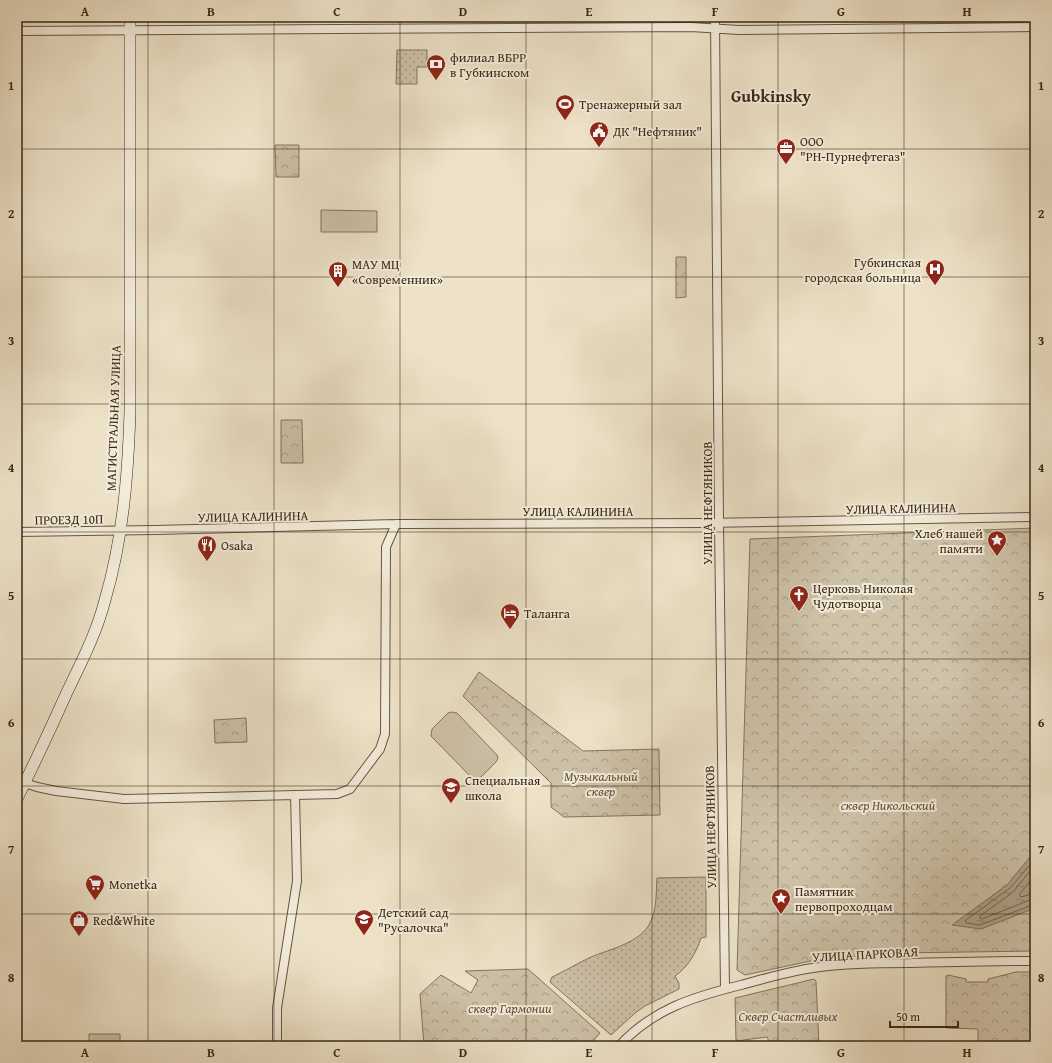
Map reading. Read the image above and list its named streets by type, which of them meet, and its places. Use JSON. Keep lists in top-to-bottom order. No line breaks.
{"streets":{"main road":["МАГИСТРАЛЬНАЯ УЛИЦА"],"street":["УЛИЦА НЕФТЯНИКОВ","УЛИЦА КАЛИНИНА","ПРОЕЗД 10П","УЛИЦА ПАРКОВАЯ"]},"crossings":[["МАГИСТРАЛЬНАЯ УЛИЦА","УЛИЦА КАЛИНИНА"],["МАГИСТРАЛЬНАЯ УЛИЦА","ПРОЕЗД 10П"],["УЛИЦА НЕФТЯНИКОВ","УЛИЦА КАЛИНИНА"],["УЛИЦА НЕФТЯНИКОВ","УЛИЦА ПАРКОВАЯ"],["УЛИЦА КАЛИНИНА","ПРОЕЗД 10П"]],"districts":["Gubkinsky"],"parks":["Музыкальный сквер","сквер Никольский","сквер Гармонии","Сквер Счастливых"],"places":{"bank":["филиал ВБРР в Губкинском"],"sports":["Тренажерный зал"],"public building":["ДК \"Нефтяник\""],"office":["ООО \"РН-Пурнефтегаз\""],"hospital":["Губкинская городская больница"],"building":["МАУ МЦ «Современник»"],"place":["Хлеб нашей памяти","Памятник первопроходцам"],"restaurant":["Osaka"],"church":["Церковь Николая Чудотворца"],"hotel":["Таланга"],"school or university":["Специальная школа","Детский сад \"Русалочка\""],"supermarket":["Monetka"],"shop":["Red&White"]},"scale_bar":"50 m","grid":{"columns":["A","B","C","D","E","F","G","H"],"rows":["1","2","3","4","5","6","7","8"]}}
